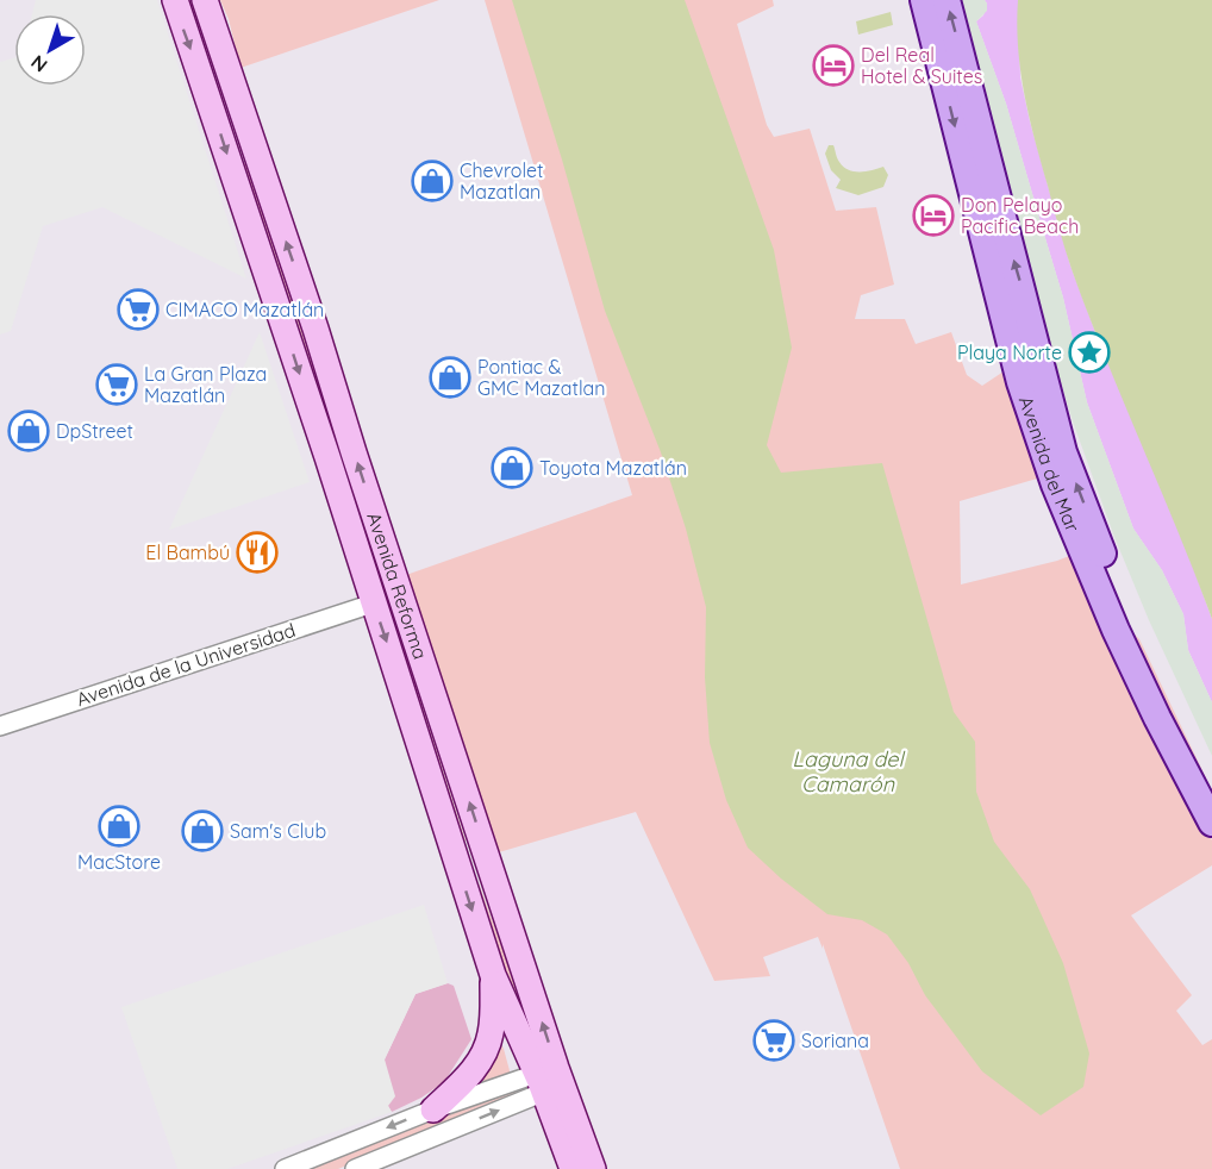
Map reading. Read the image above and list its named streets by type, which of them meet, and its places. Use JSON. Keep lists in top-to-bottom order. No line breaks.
{"streets":{"main road":["Avenida del Mar","Avenida Reforma"],"street":["Avenida de la Universidad"]},"crossings":[["Avenida Reforma","Avenida de la Universidad"]],"water":["Laguna del Camarón"],"places":{"hotel":["Del Real Hotel & Suites","Don Pelayo Pacific Beach"],"shop":["Chevrolet Mazatlan","Pontiac & GMC Mazatlan","DpStreet","Toyota Mazatlán","MacStore","Sam's Club"],"supermarket":["CIMACO Mazatlán","La Gran Plaza Mazatlán","Soriana"],"place":["Playa Norte"],"restaurant":["El Bambú"]},"north":"bottom left"}
